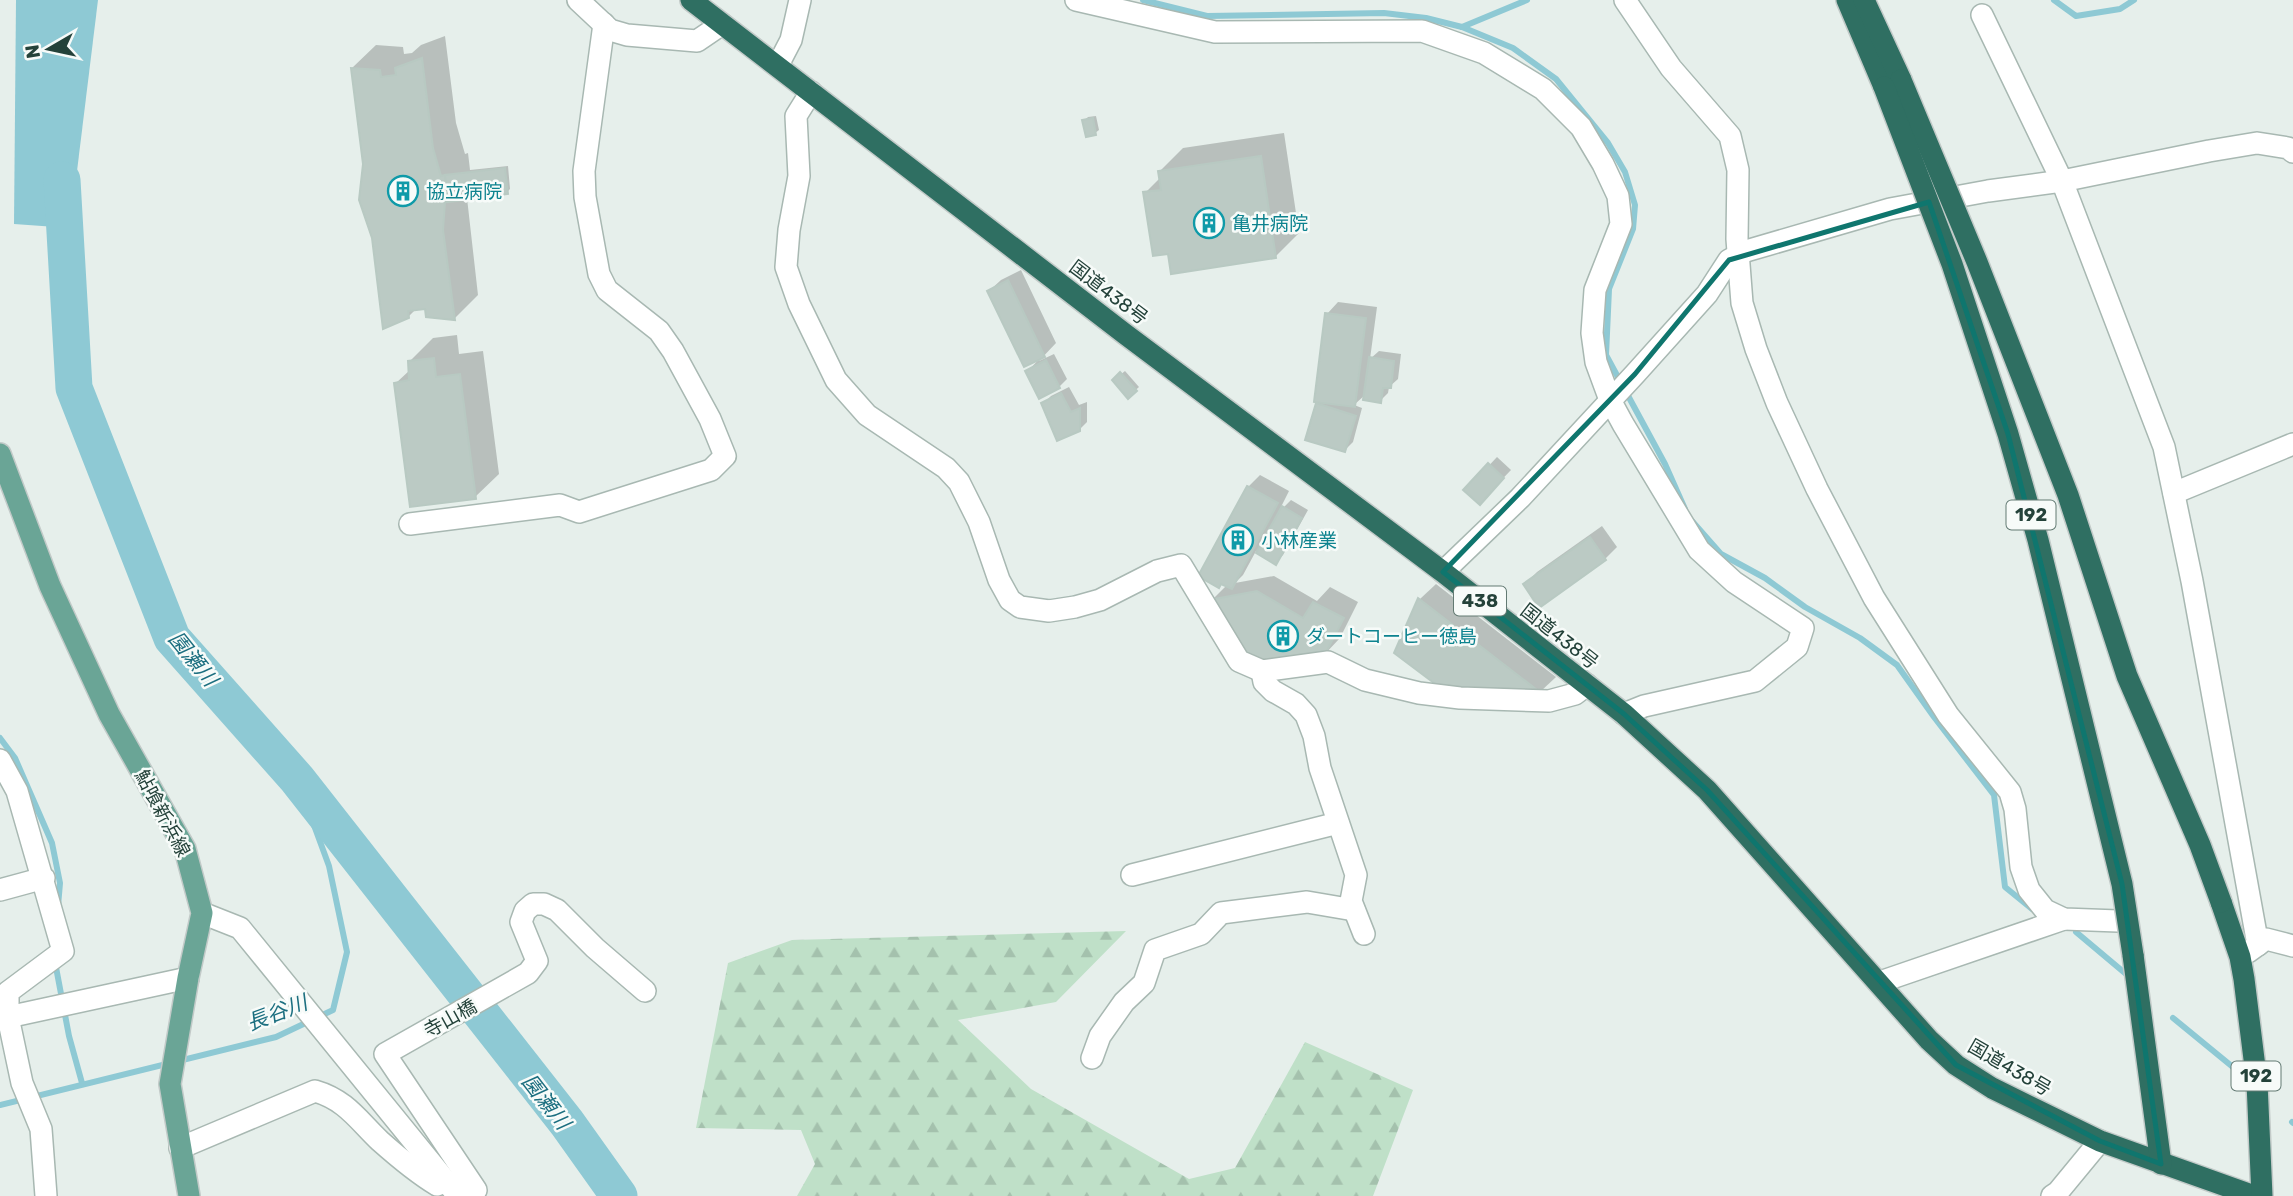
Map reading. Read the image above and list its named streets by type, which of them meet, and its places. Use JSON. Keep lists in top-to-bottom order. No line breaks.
{"streets":{"highway":["国道438号","192","438"],"main road":["鮎喰新浜線"],"street":["寺山橋"]},"crossings":[["国道438号","192"]],"water":["園瀬川","長谷川"],"places":{"building":["協立病院","亀井病院","小林産業","ダートコーヒー徳島"]},"north":"left"}
